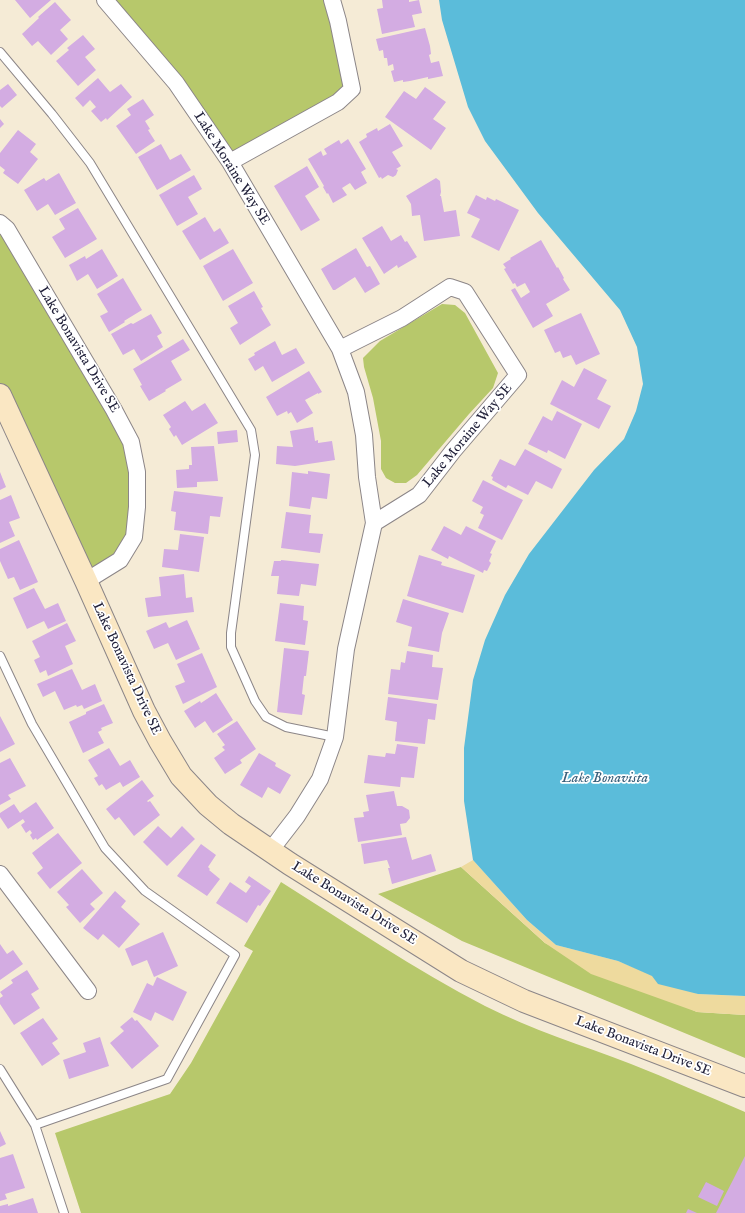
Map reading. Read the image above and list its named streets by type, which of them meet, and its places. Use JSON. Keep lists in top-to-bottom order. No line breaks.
{"streets":{"street":["Lake Moraine Way SE","Lake Bonavista Drive SE"]},"crossings":[["Lake Moraine Way SE","Lake Bonavista Drive SE"]],"water":["Lake Bonavista"]}
